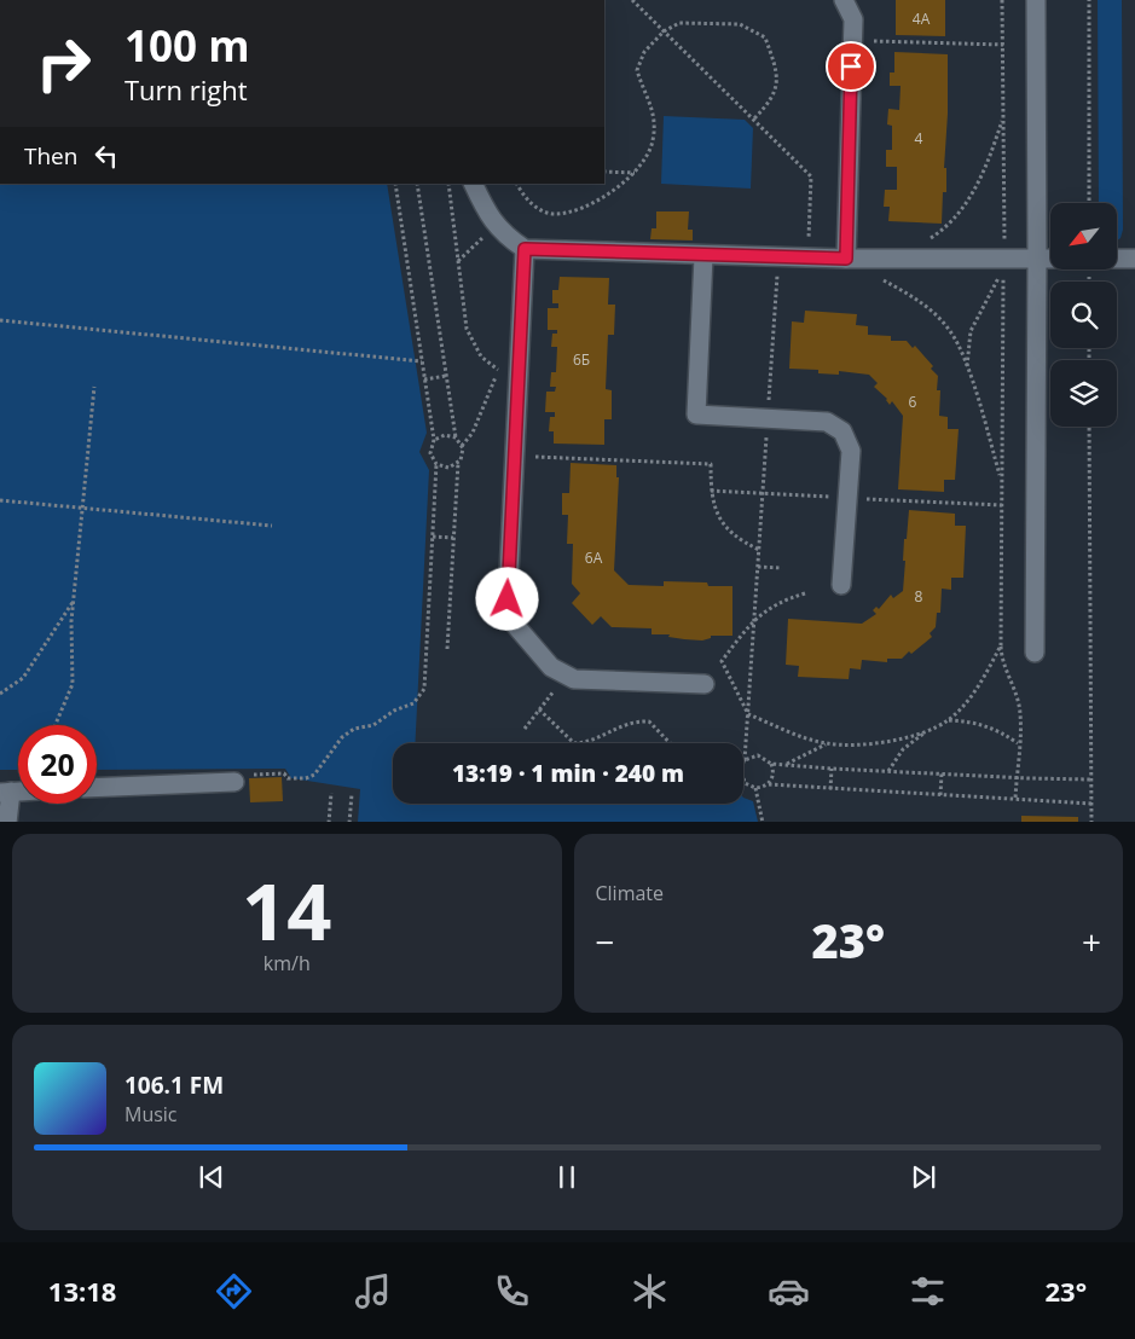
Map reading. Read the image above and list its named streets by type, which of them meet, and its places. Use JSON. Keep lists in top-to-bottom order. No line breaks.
{"house_numbers":["4А","4","6Б","6","6А","8"],"north":"bottom left","page":{"turn":["100 m","Turn right"],"then":"Then","limit":"20","trip":"13:19 · 1 min · 240 m","tile":[["14","km/h"],"Climate"],"heat":["−","23°","+"],"song":["106.1 FM","Music"],"tabs":["13:18","23°"]}}
